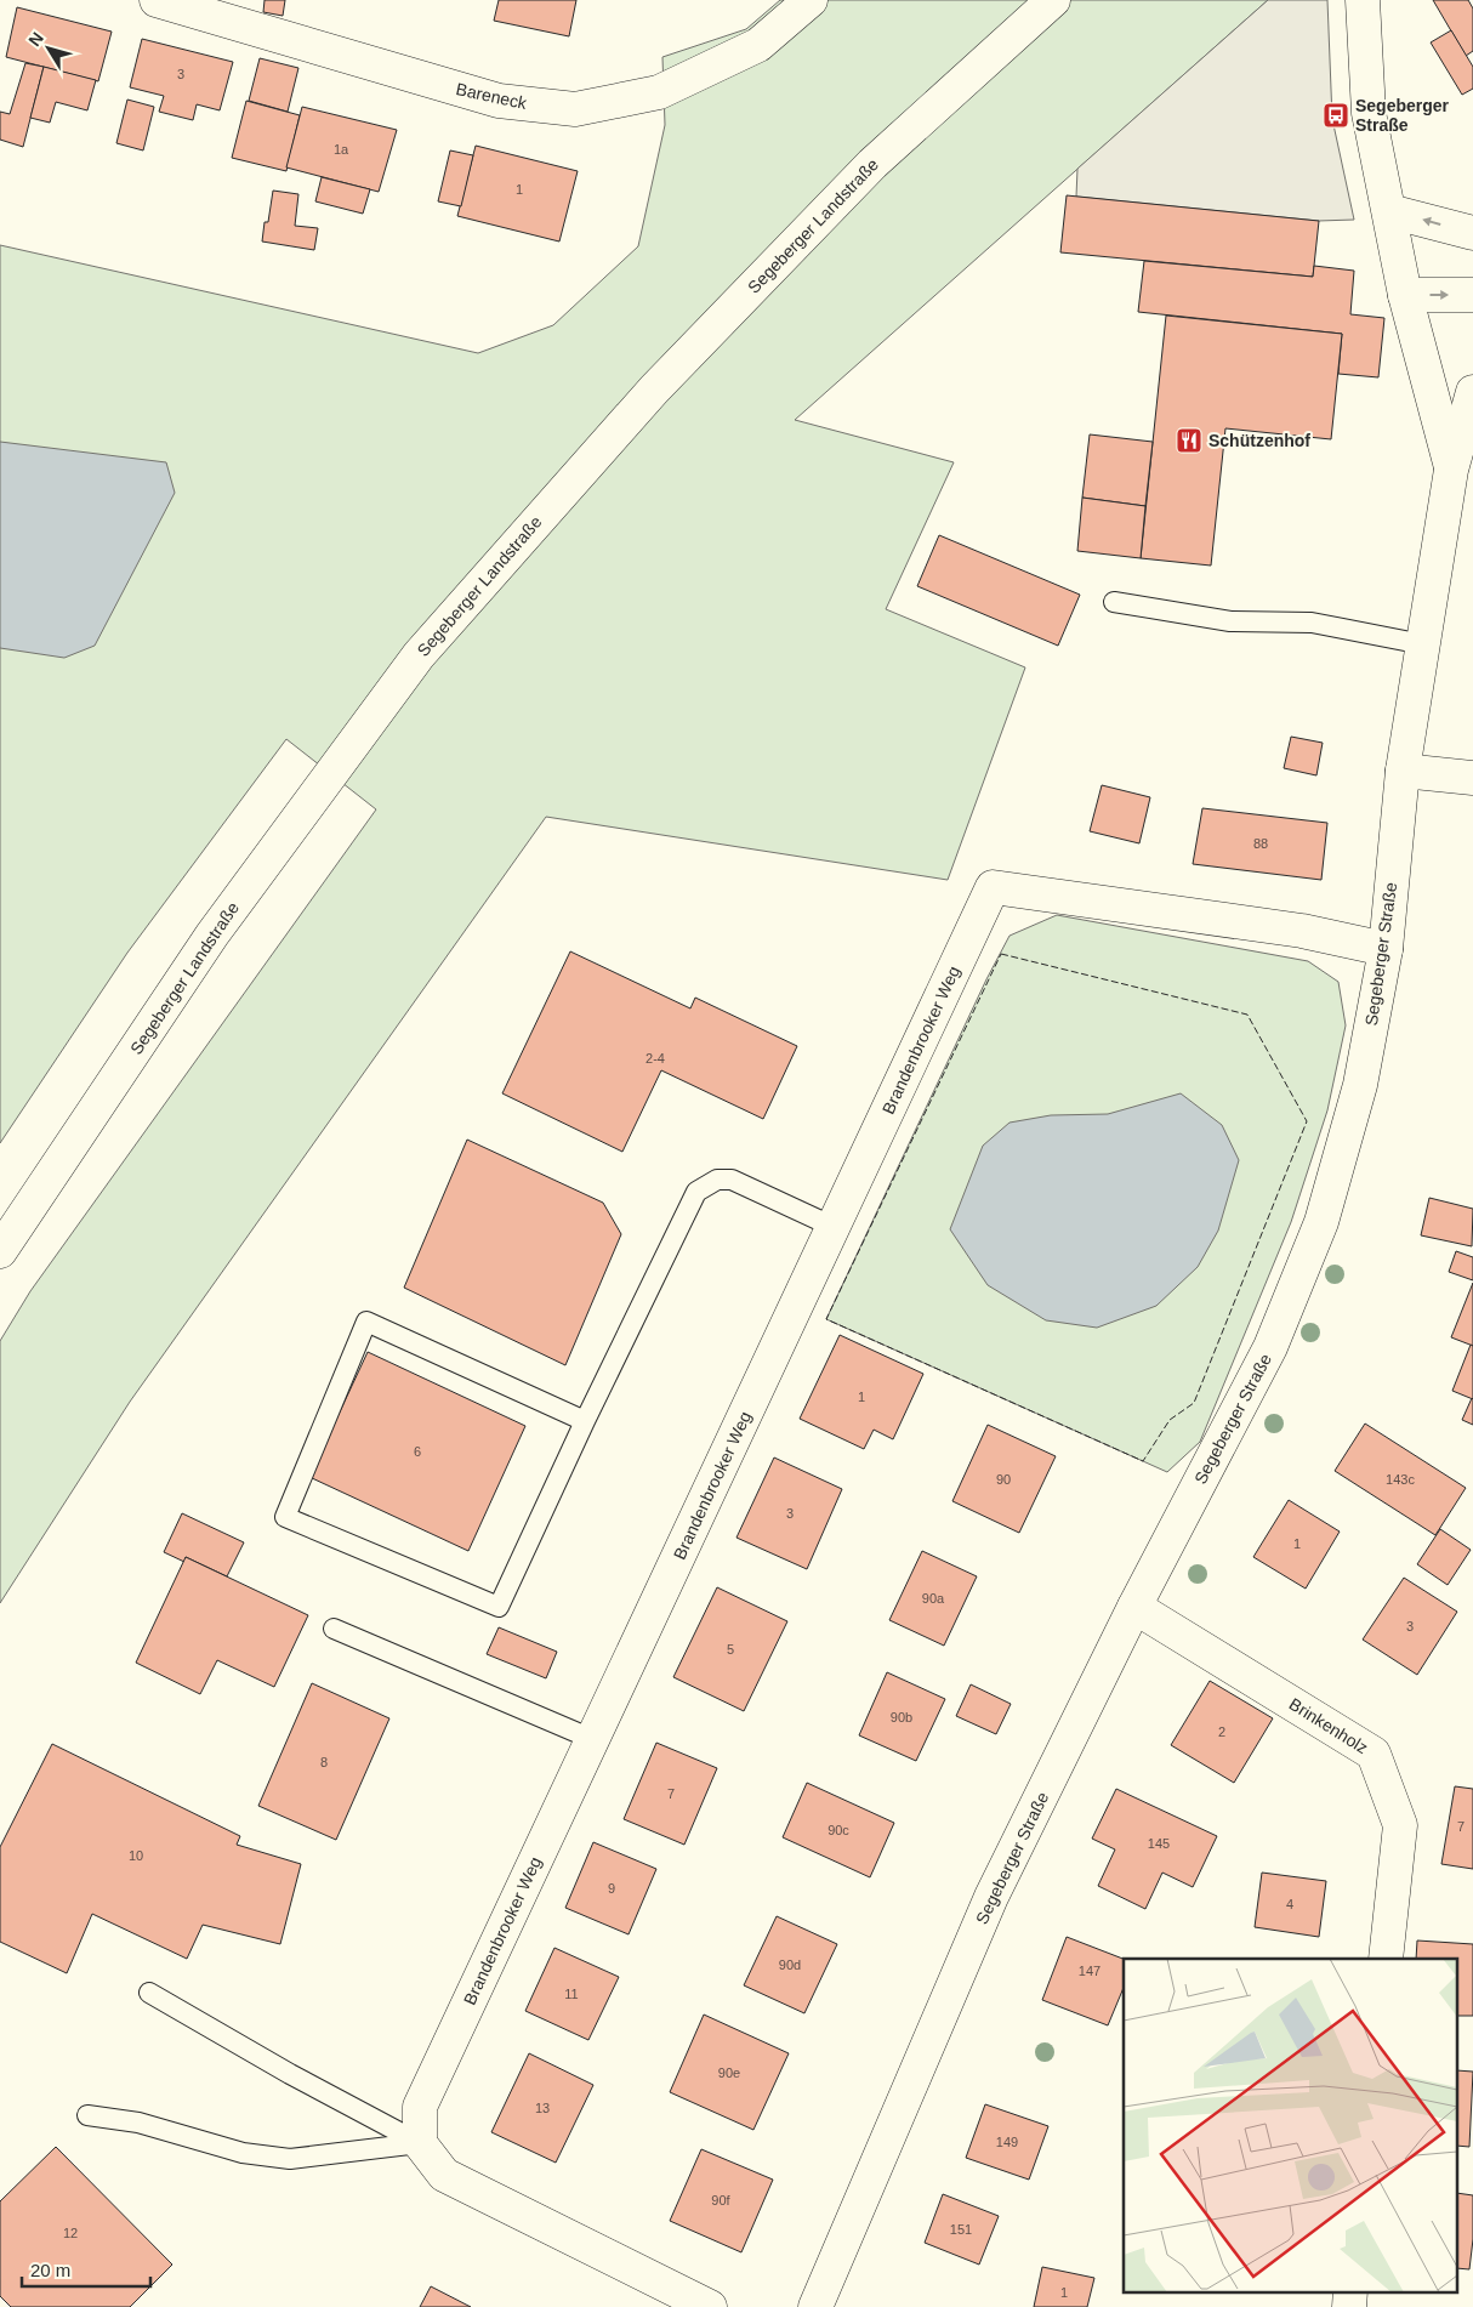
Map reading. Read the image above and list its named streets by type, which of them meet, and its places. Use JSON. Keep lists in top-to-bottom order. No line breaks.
{"streets":{"street":["Bareneck","Segeberger Landstraße","Segeberger Straße","Brandenbrooker Weg","Brinkenholz"]},"crossings":[["Segeberger Straße","Brandenbrooker Weg"],["Segeberger Straße","Brinkenholz"]],"places":{"bus stop":["Segeberger Straße"],"restaurant":["Schützenhof"]},"house_numbers":["3","1a","1","88","2-4","1","6","90","143c","3","1","90a","3","5","90b","2","8","7","7","90c","145","10","9","4","90d","147","11","90e","13","149","90f","151","12","1"],"scale_bar":"20 m","north":"top left"}
